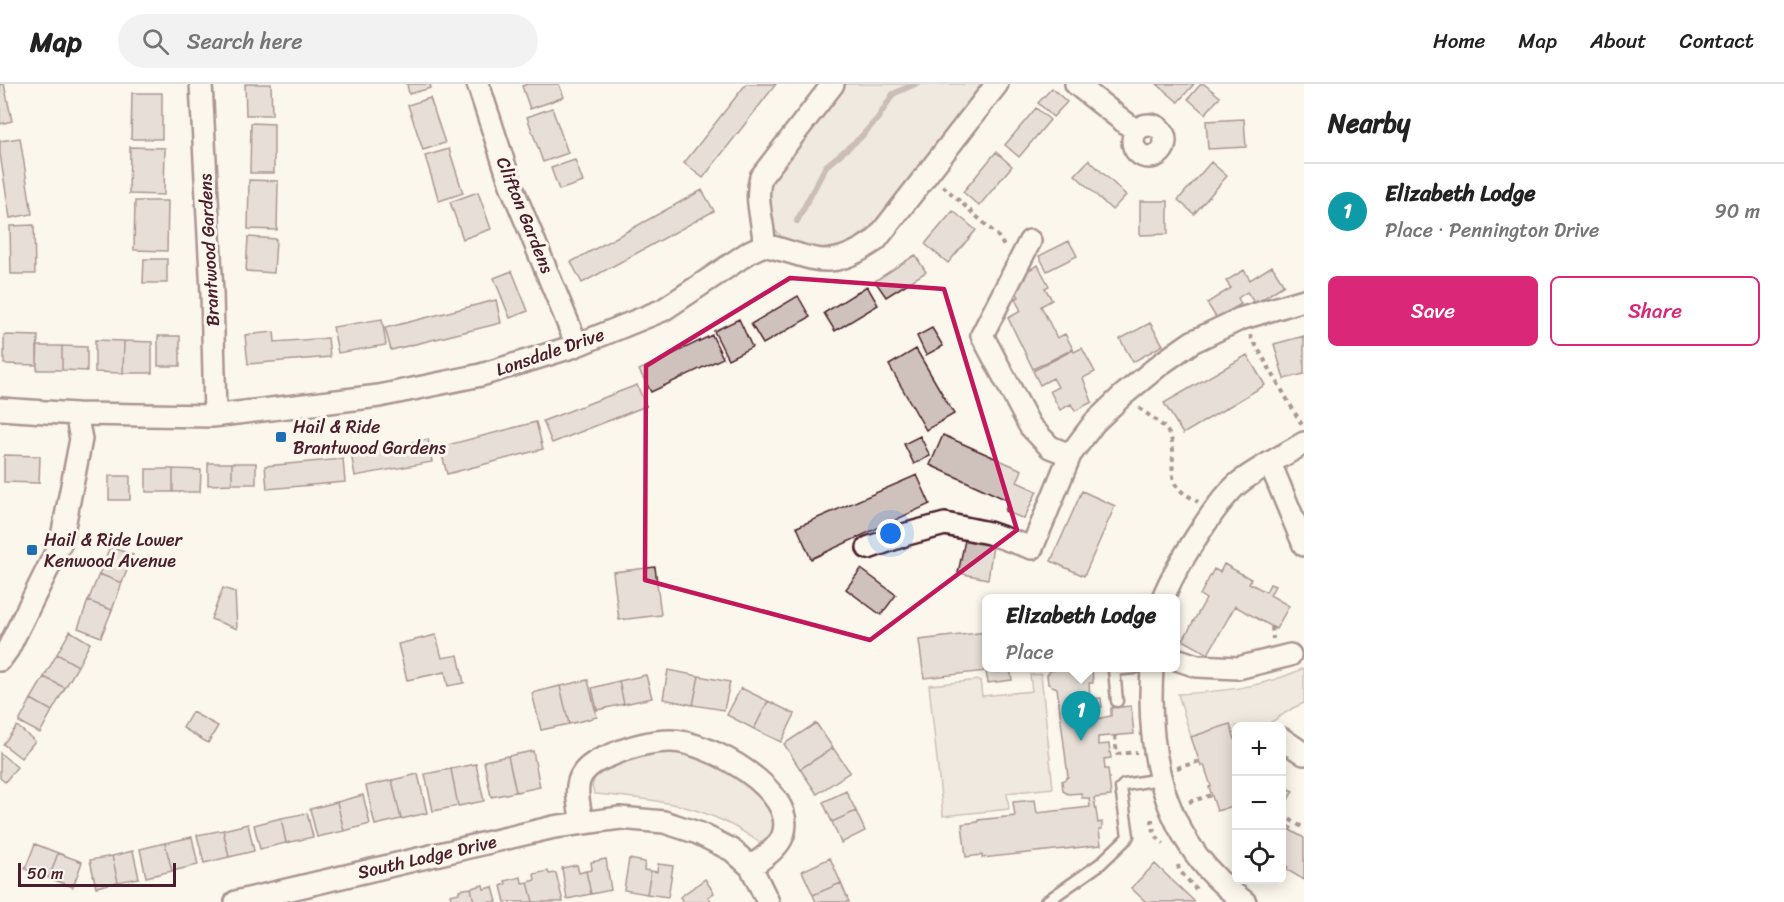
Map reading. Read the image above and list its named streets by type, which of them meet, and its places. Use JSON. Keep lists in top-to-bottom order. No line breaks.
{"streets":{"street":["Clifton Gardens","Brantwood Gardens","Lonsdale Drive","South Lodge Drive"]},"crossings":[["Clifton Gardens","Lonsdale Drive"],["Brantwood Gardens","Lonsdale Drive"]],"places":{"transit":["Hail & Ride Brantwood Gardens","Hail & Ride Lower Kenwood Avenue"]},"scale_bar":"50 m","page":{"header":"Map","search":"Search here","nav":["Home","Map","About","Contact"],"heading":"Nearby","list":[{"mark":"1","name":"Elizabeth Lodge","note":"Place · Pennington Drive","value":"90 m"}],"buttons":["Save","Share"],"popup":["Elizabeth Lodge","Place"],"pins":"1","map_buttons":["+","−"],"scale":"50 m"}}
